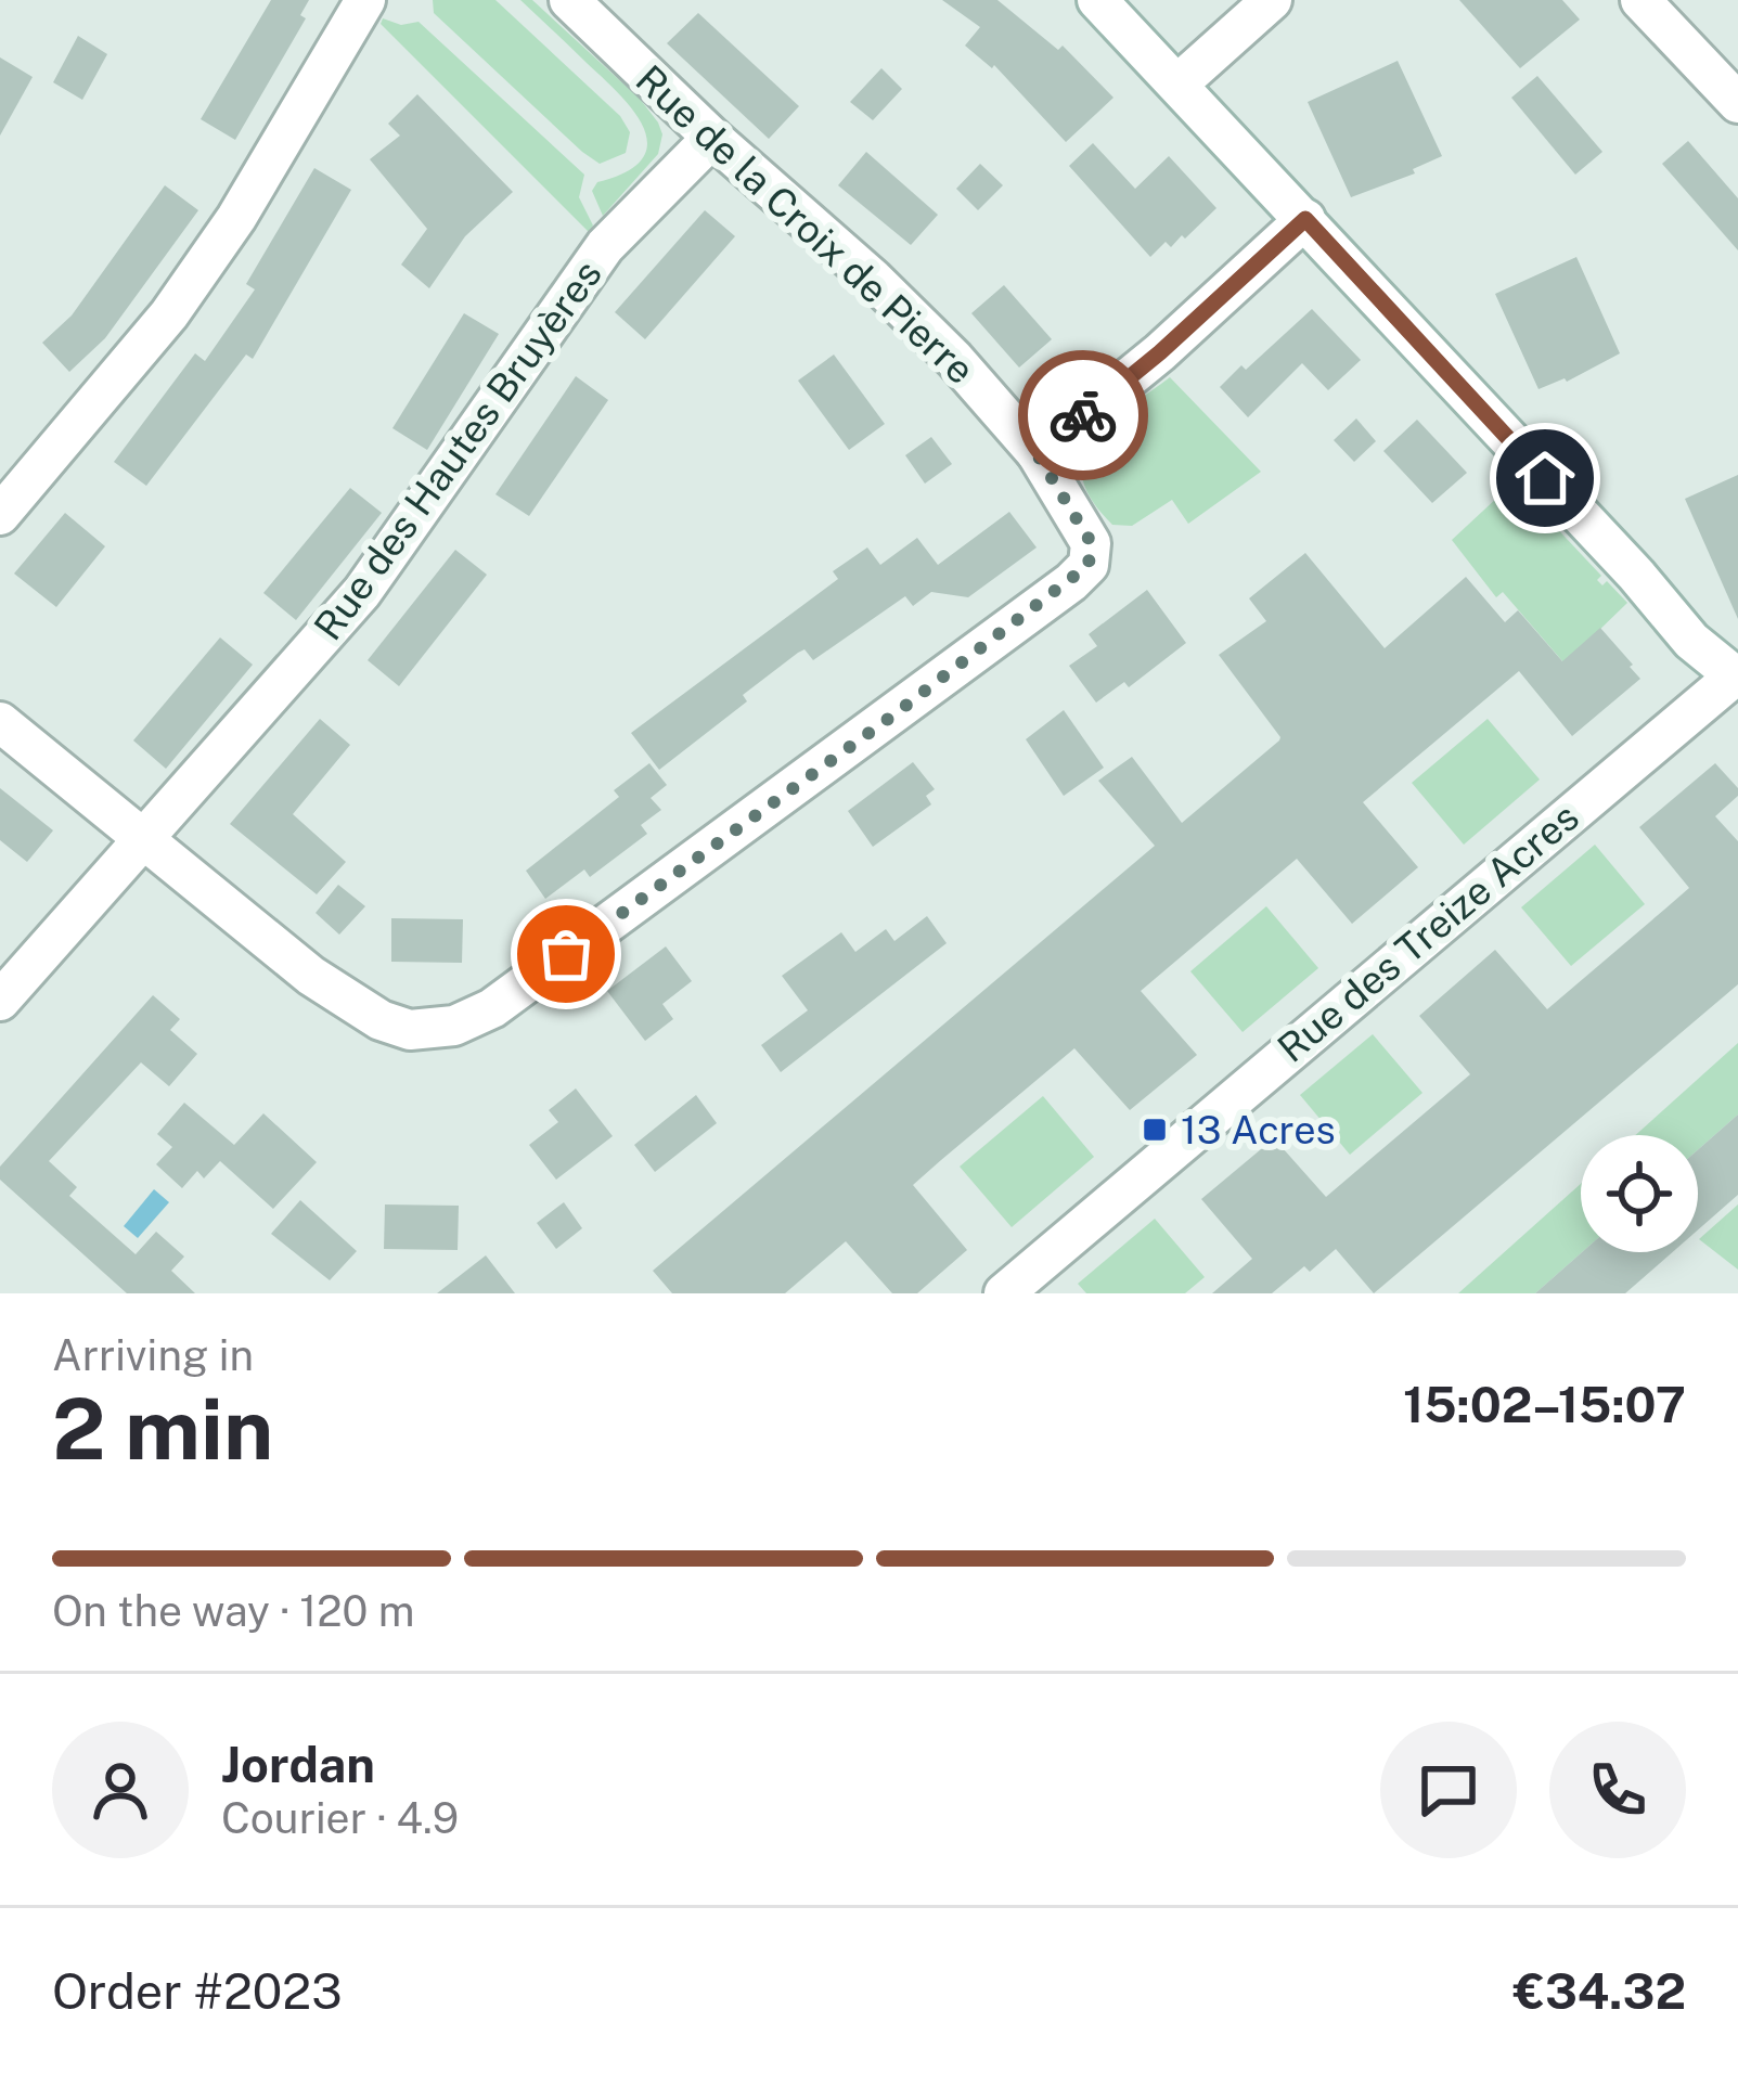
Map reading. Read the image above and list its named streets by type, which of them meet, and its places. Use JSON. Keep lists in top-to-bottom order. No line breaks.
{"streets":{"street":["Rue de la Croix de Pierre","Rue des Hautes Bruyères","Rue des Treize Acres"]},"crossings":[["Rue de la Croix de Pierre","Rue des Hautes Bruyères"]],"places":{"transit":["13 Acres"]},"page":{"heading":["2 min","Arriving in","15:02–15:07"],"panel":["Jordan","Courier · 4.9","Order #2023","€34.32"],"bar":"On the way · 120 m"}}
